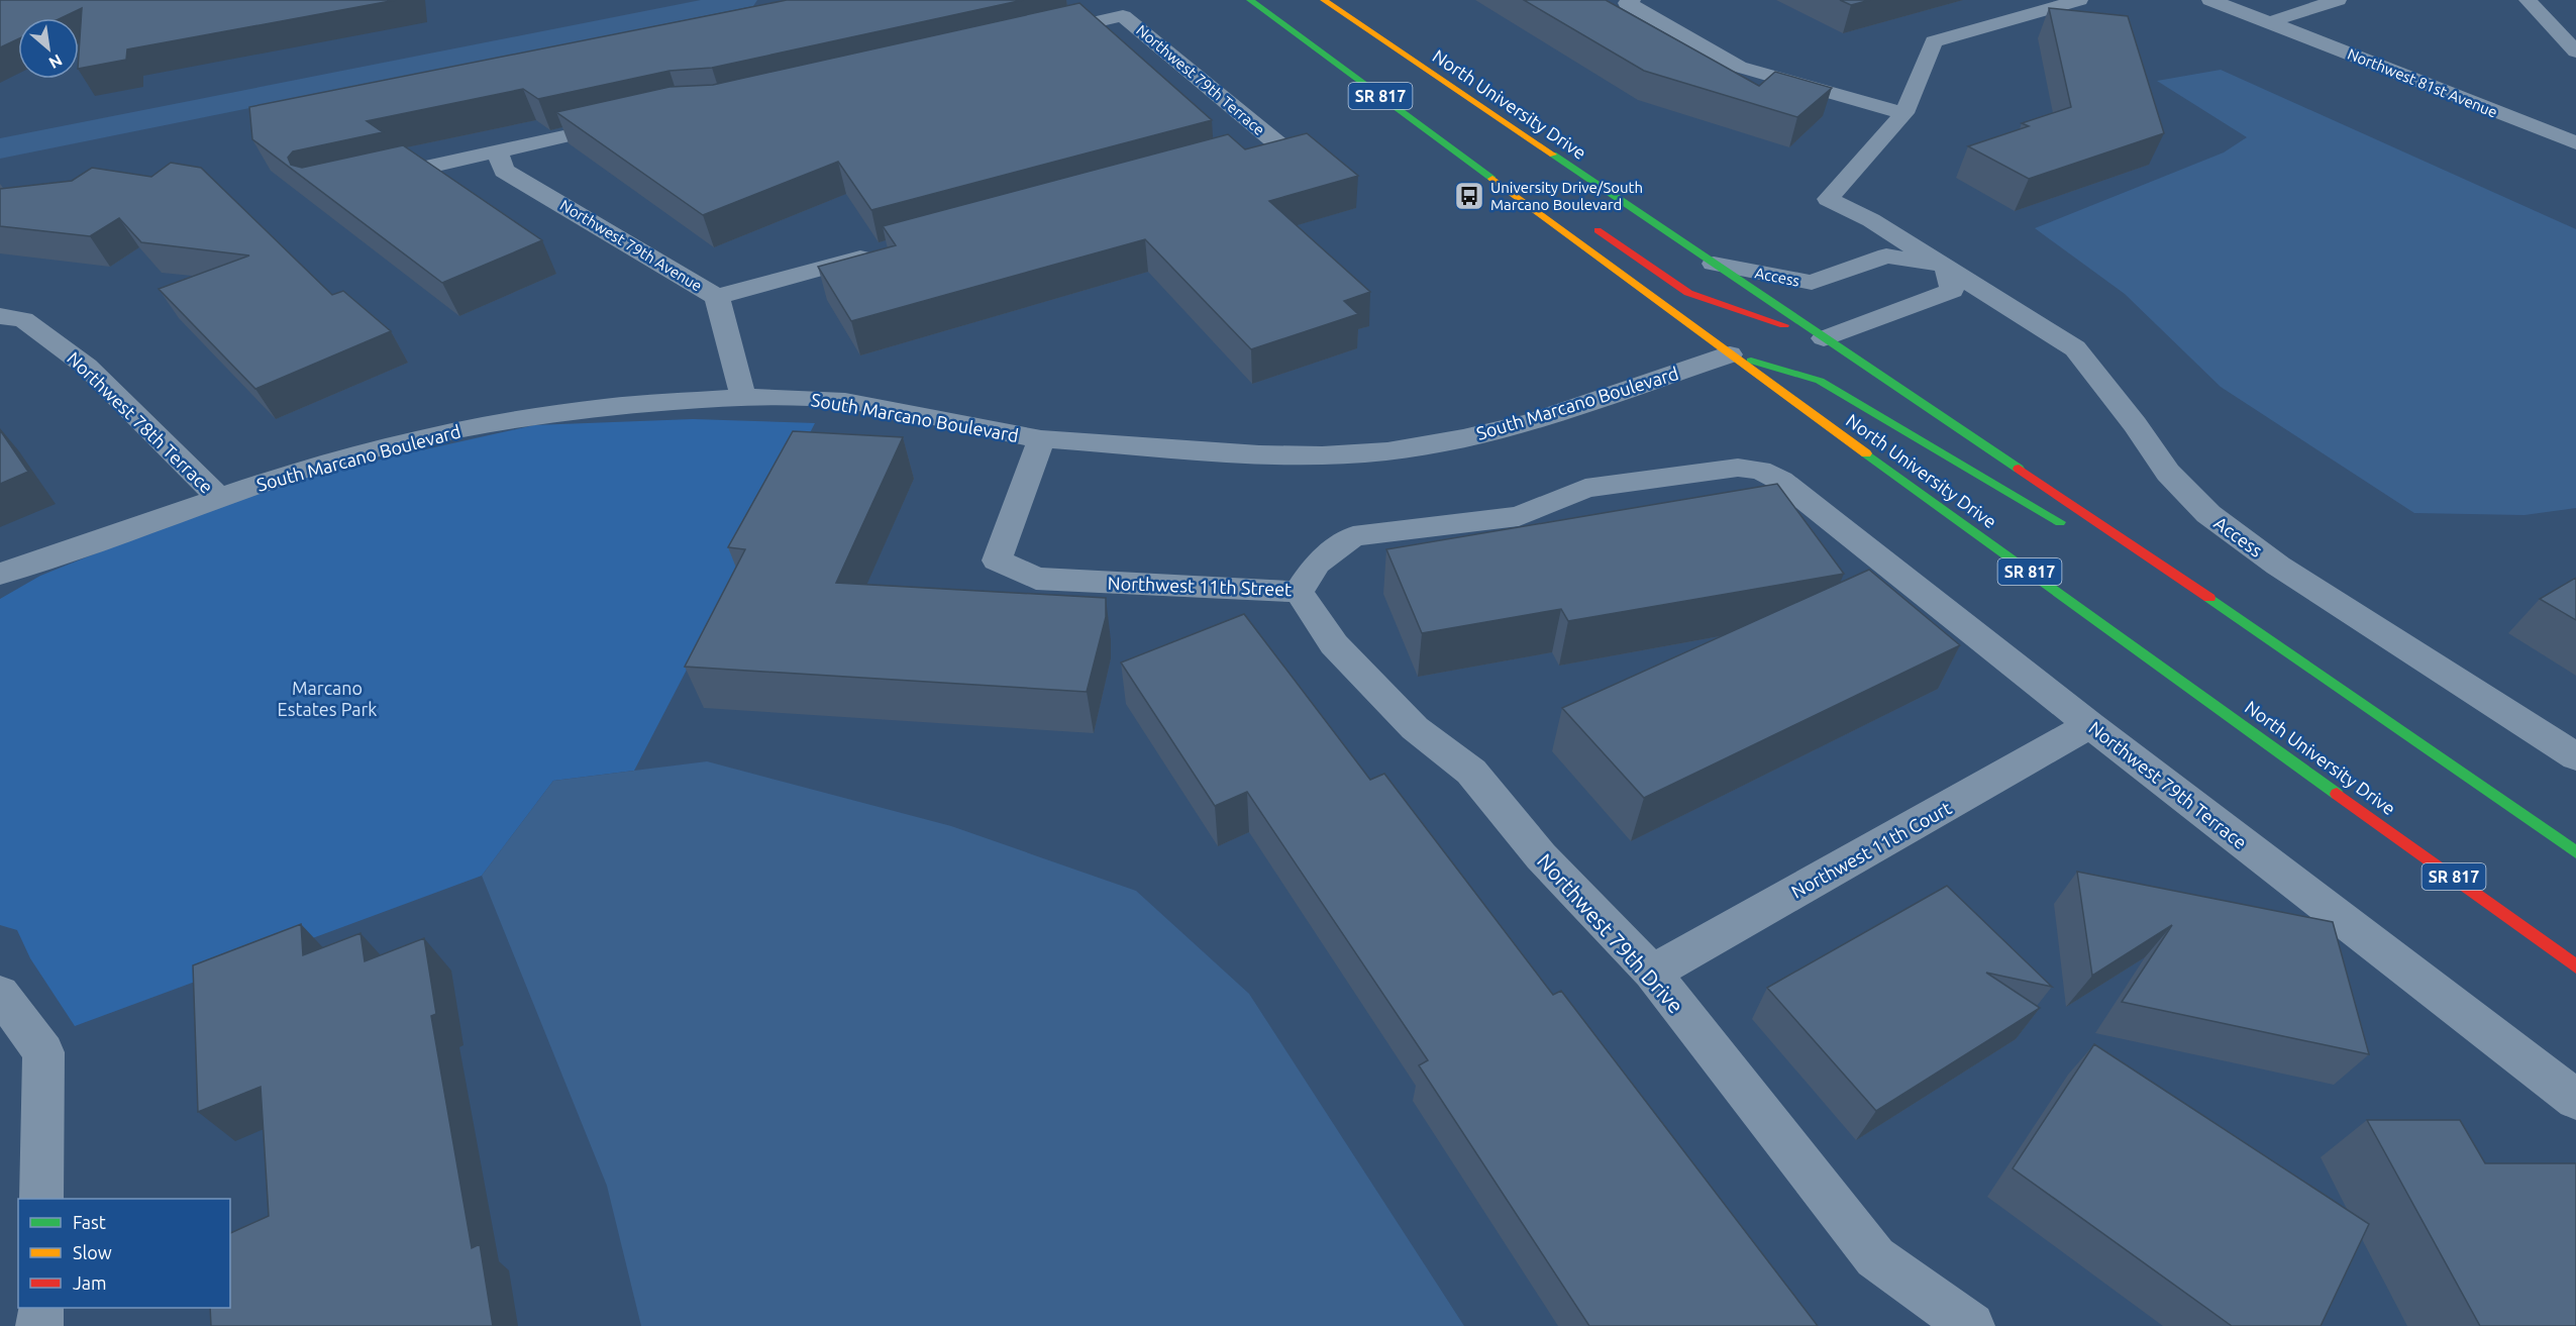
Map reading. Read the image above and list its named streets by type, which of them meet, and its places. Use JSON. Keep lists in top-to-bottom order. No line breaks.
{"streets":{"main road":["SR 817","North University Drive"],"street":["Northwest 79th Terrace","Northwest 81st Avenue","Northwest 79th Avenue","Access","South Marcano Boulevard","Northwest 78th Terrace","Northwest 11th Street","Northwest 11th Court","Northwest 79th Drive"]},"crossings":[["Northwest 79th Terrace","Northwest 11th Street"],["Northwest 79th Terrace","Northwest 11th Court"],["North University Drive","Access"],["North University Drive","South Marcano Boulevard"],["Northwest 79th Avenue","South Marcano Boulevard"],["South Marcano Boulevard","Northwest 78th Terrace"],["South Marcano Boulevard","Northwest 11th Street"],["Northwest 11th Street","Northwest 79th Drive"],["Northwest 11th Court","Northwest 79th Drive"]],"parks":["Marcano Estates Park"],"places":{"bus stop":["University Drive/South Marcano Boulevard"]},"legend":["Fast","Slow","Jam"],"north":"bottom right"}
